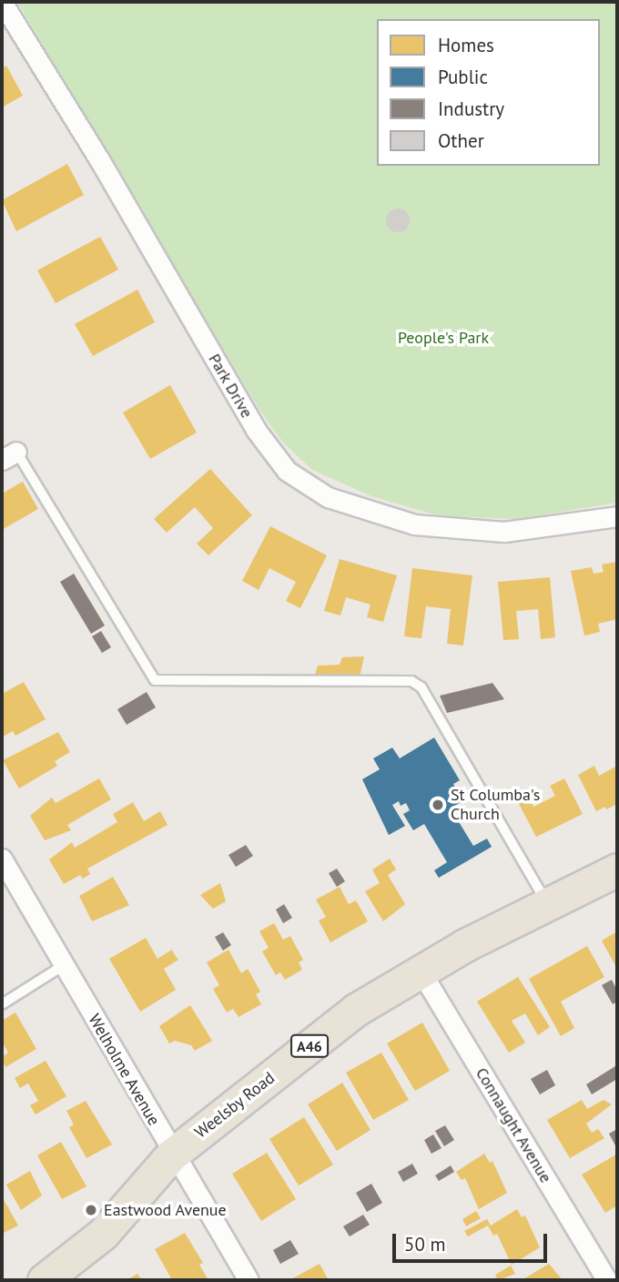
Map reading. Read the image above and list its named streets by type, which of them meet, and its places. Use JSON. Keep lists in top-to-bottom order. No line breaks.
{"streets":{"highway":["A46","Weelsby Road"],"street":["Park Drive","Welholme Avenue","Connaught Avenue"]},"crossings":[["Welholme Avenue","Weelsby Road"],["Weelsby Road","Connaught Avenue"]],"parks":["People's Park"],"places":["St Columba's Church","Eastwood Avenue"],"legend":["Homes","Public","Industry","Other"],"scale_bar":"50 m"}
